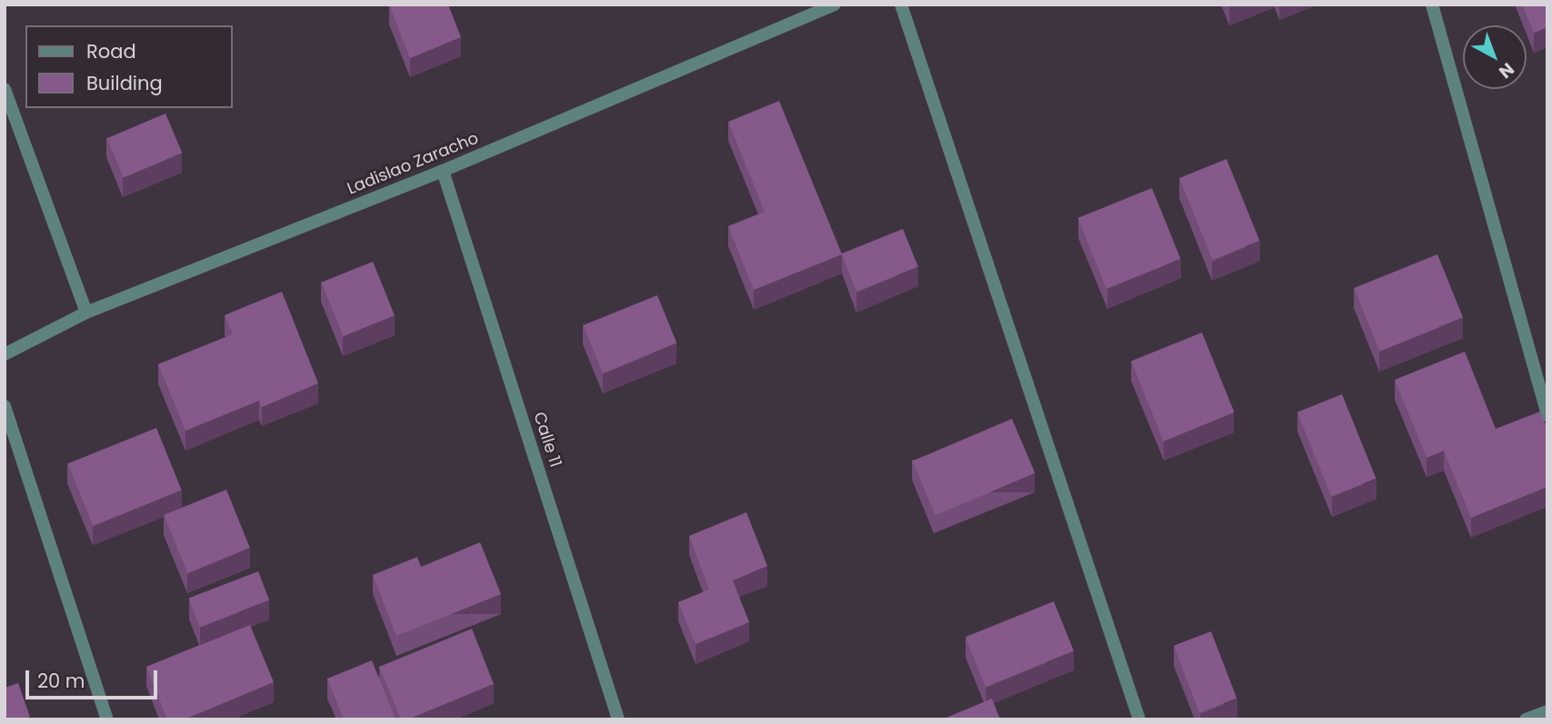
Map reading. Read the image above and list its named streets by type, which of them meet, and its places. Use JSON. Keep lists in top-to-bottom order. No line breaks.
{"streets":{"street":["Ladislao Zaracho","Calle 11"]},"crossings":[["Ladislao Zaracho","Calle 11"]],"legend":["Road","Building"],"scale_bar":"20 m","north":"bottom right"}
